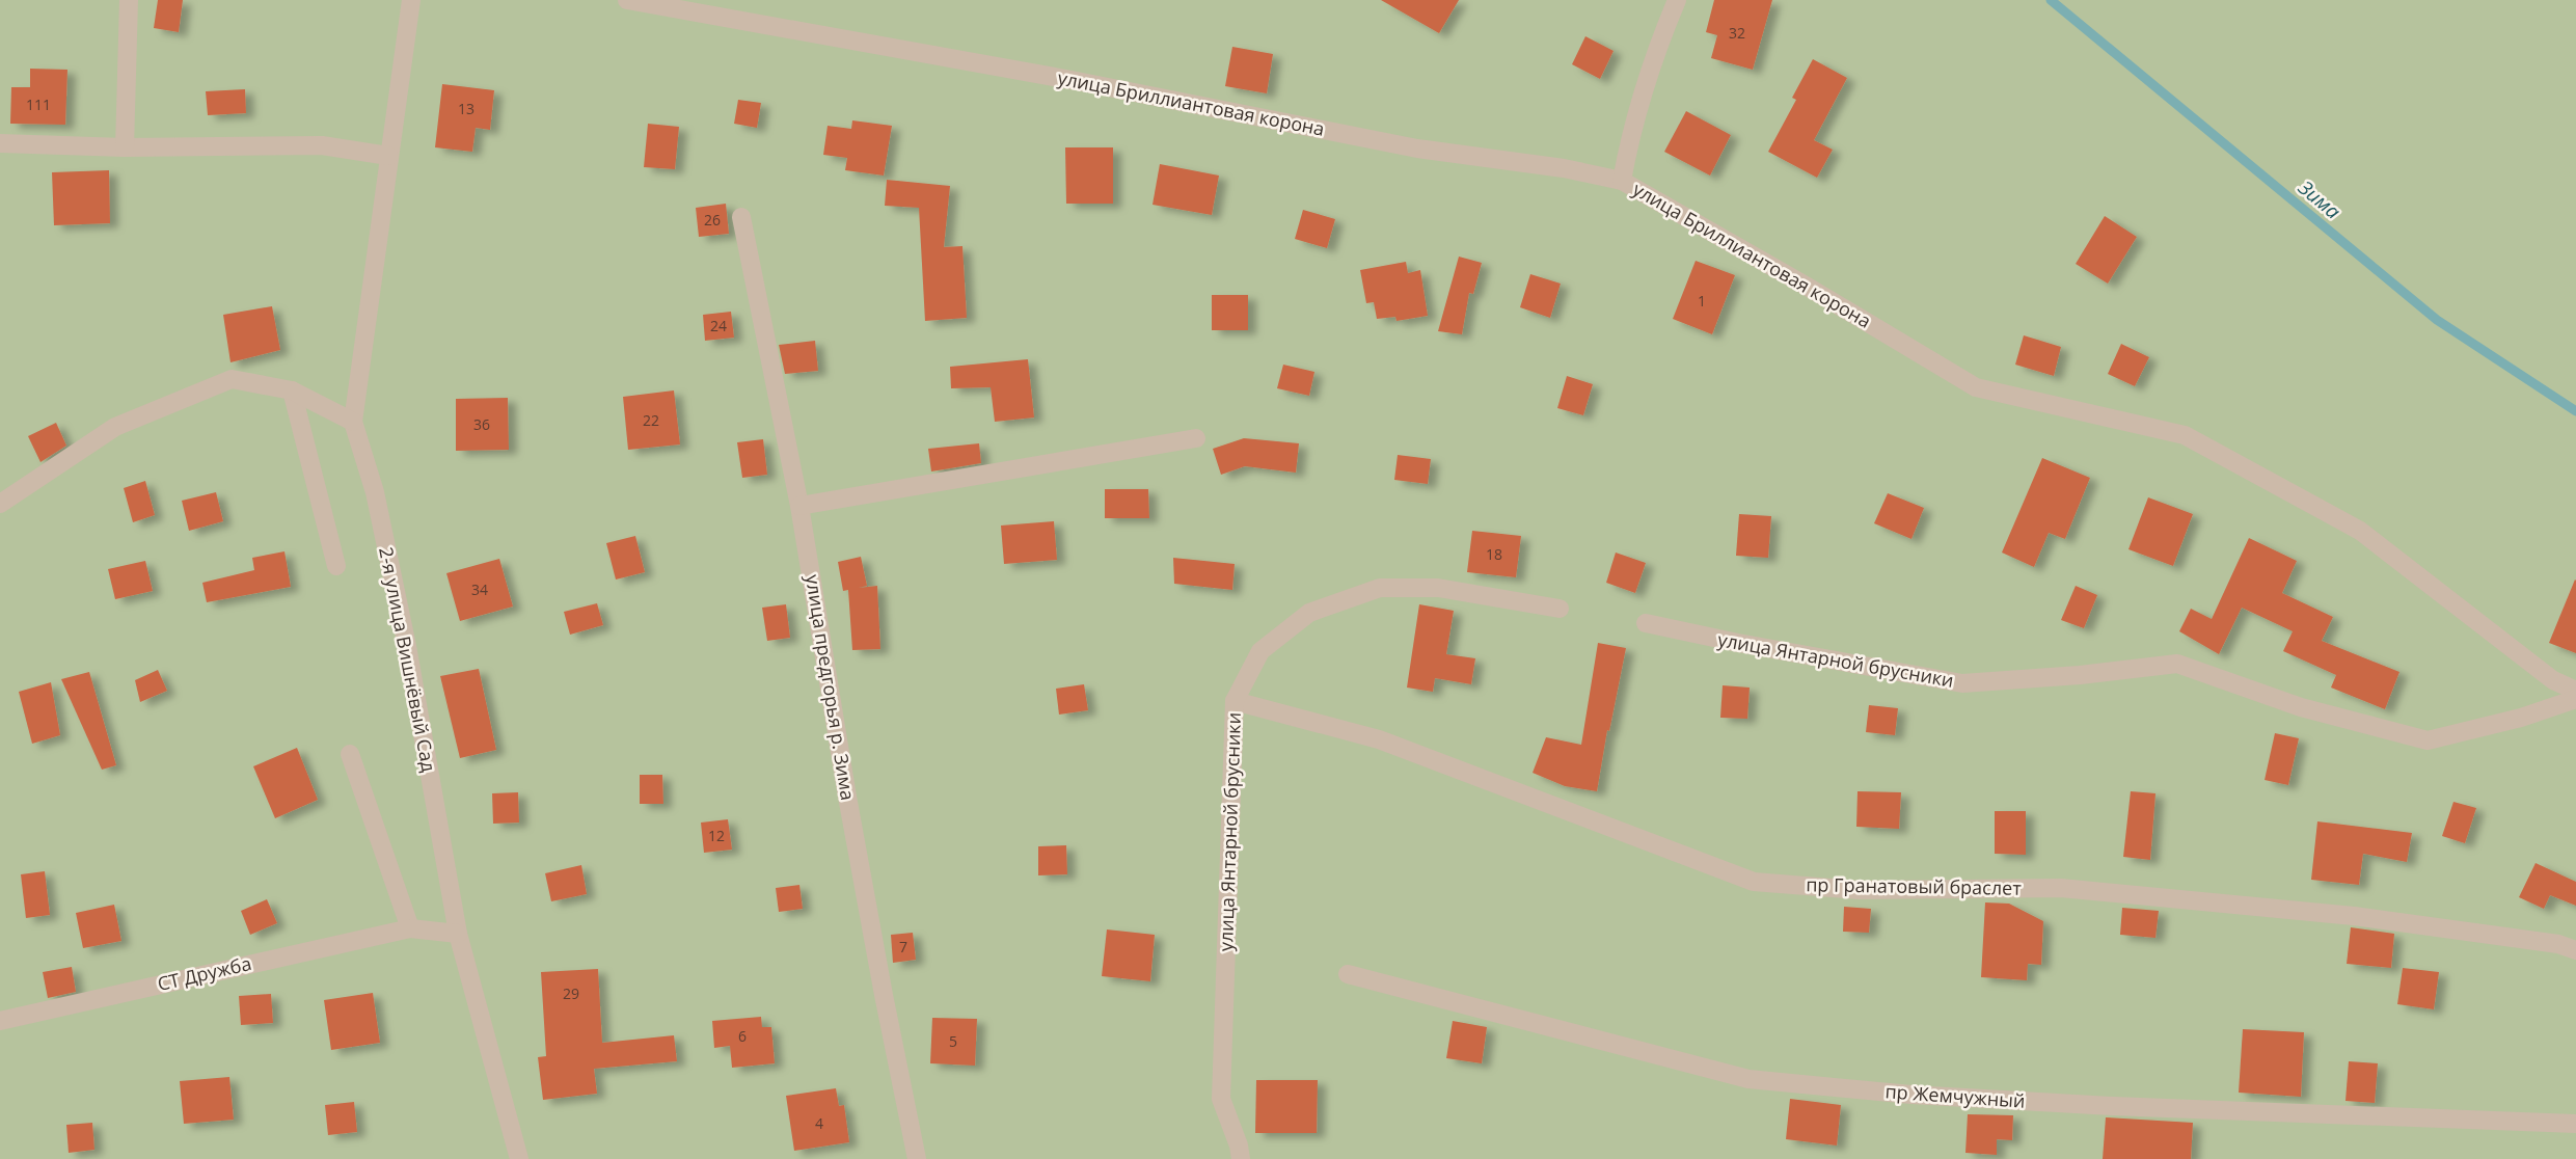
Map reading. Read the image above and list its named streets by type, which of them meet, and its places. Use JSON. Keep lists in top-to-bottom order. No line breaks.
{"streets":{"street":["улица Бриллиантовая корона","2-я улица Вишнёвый Сад","улица Янтарной брусники","улица предгорья р. Зима","пр Гранатовый браслет","СТ Дружба","пр Жемчужный"]},"crossings":[["2-я улица Вишнёвый Сад","СТ Дружба"],["улица Янтарной брусники","пр Гранатовый браслет"]],"water":["Зима"],"house_numbers":["32","111","13","26","1","24","22","36","18","34","12","7","29","6","5","4"]}
